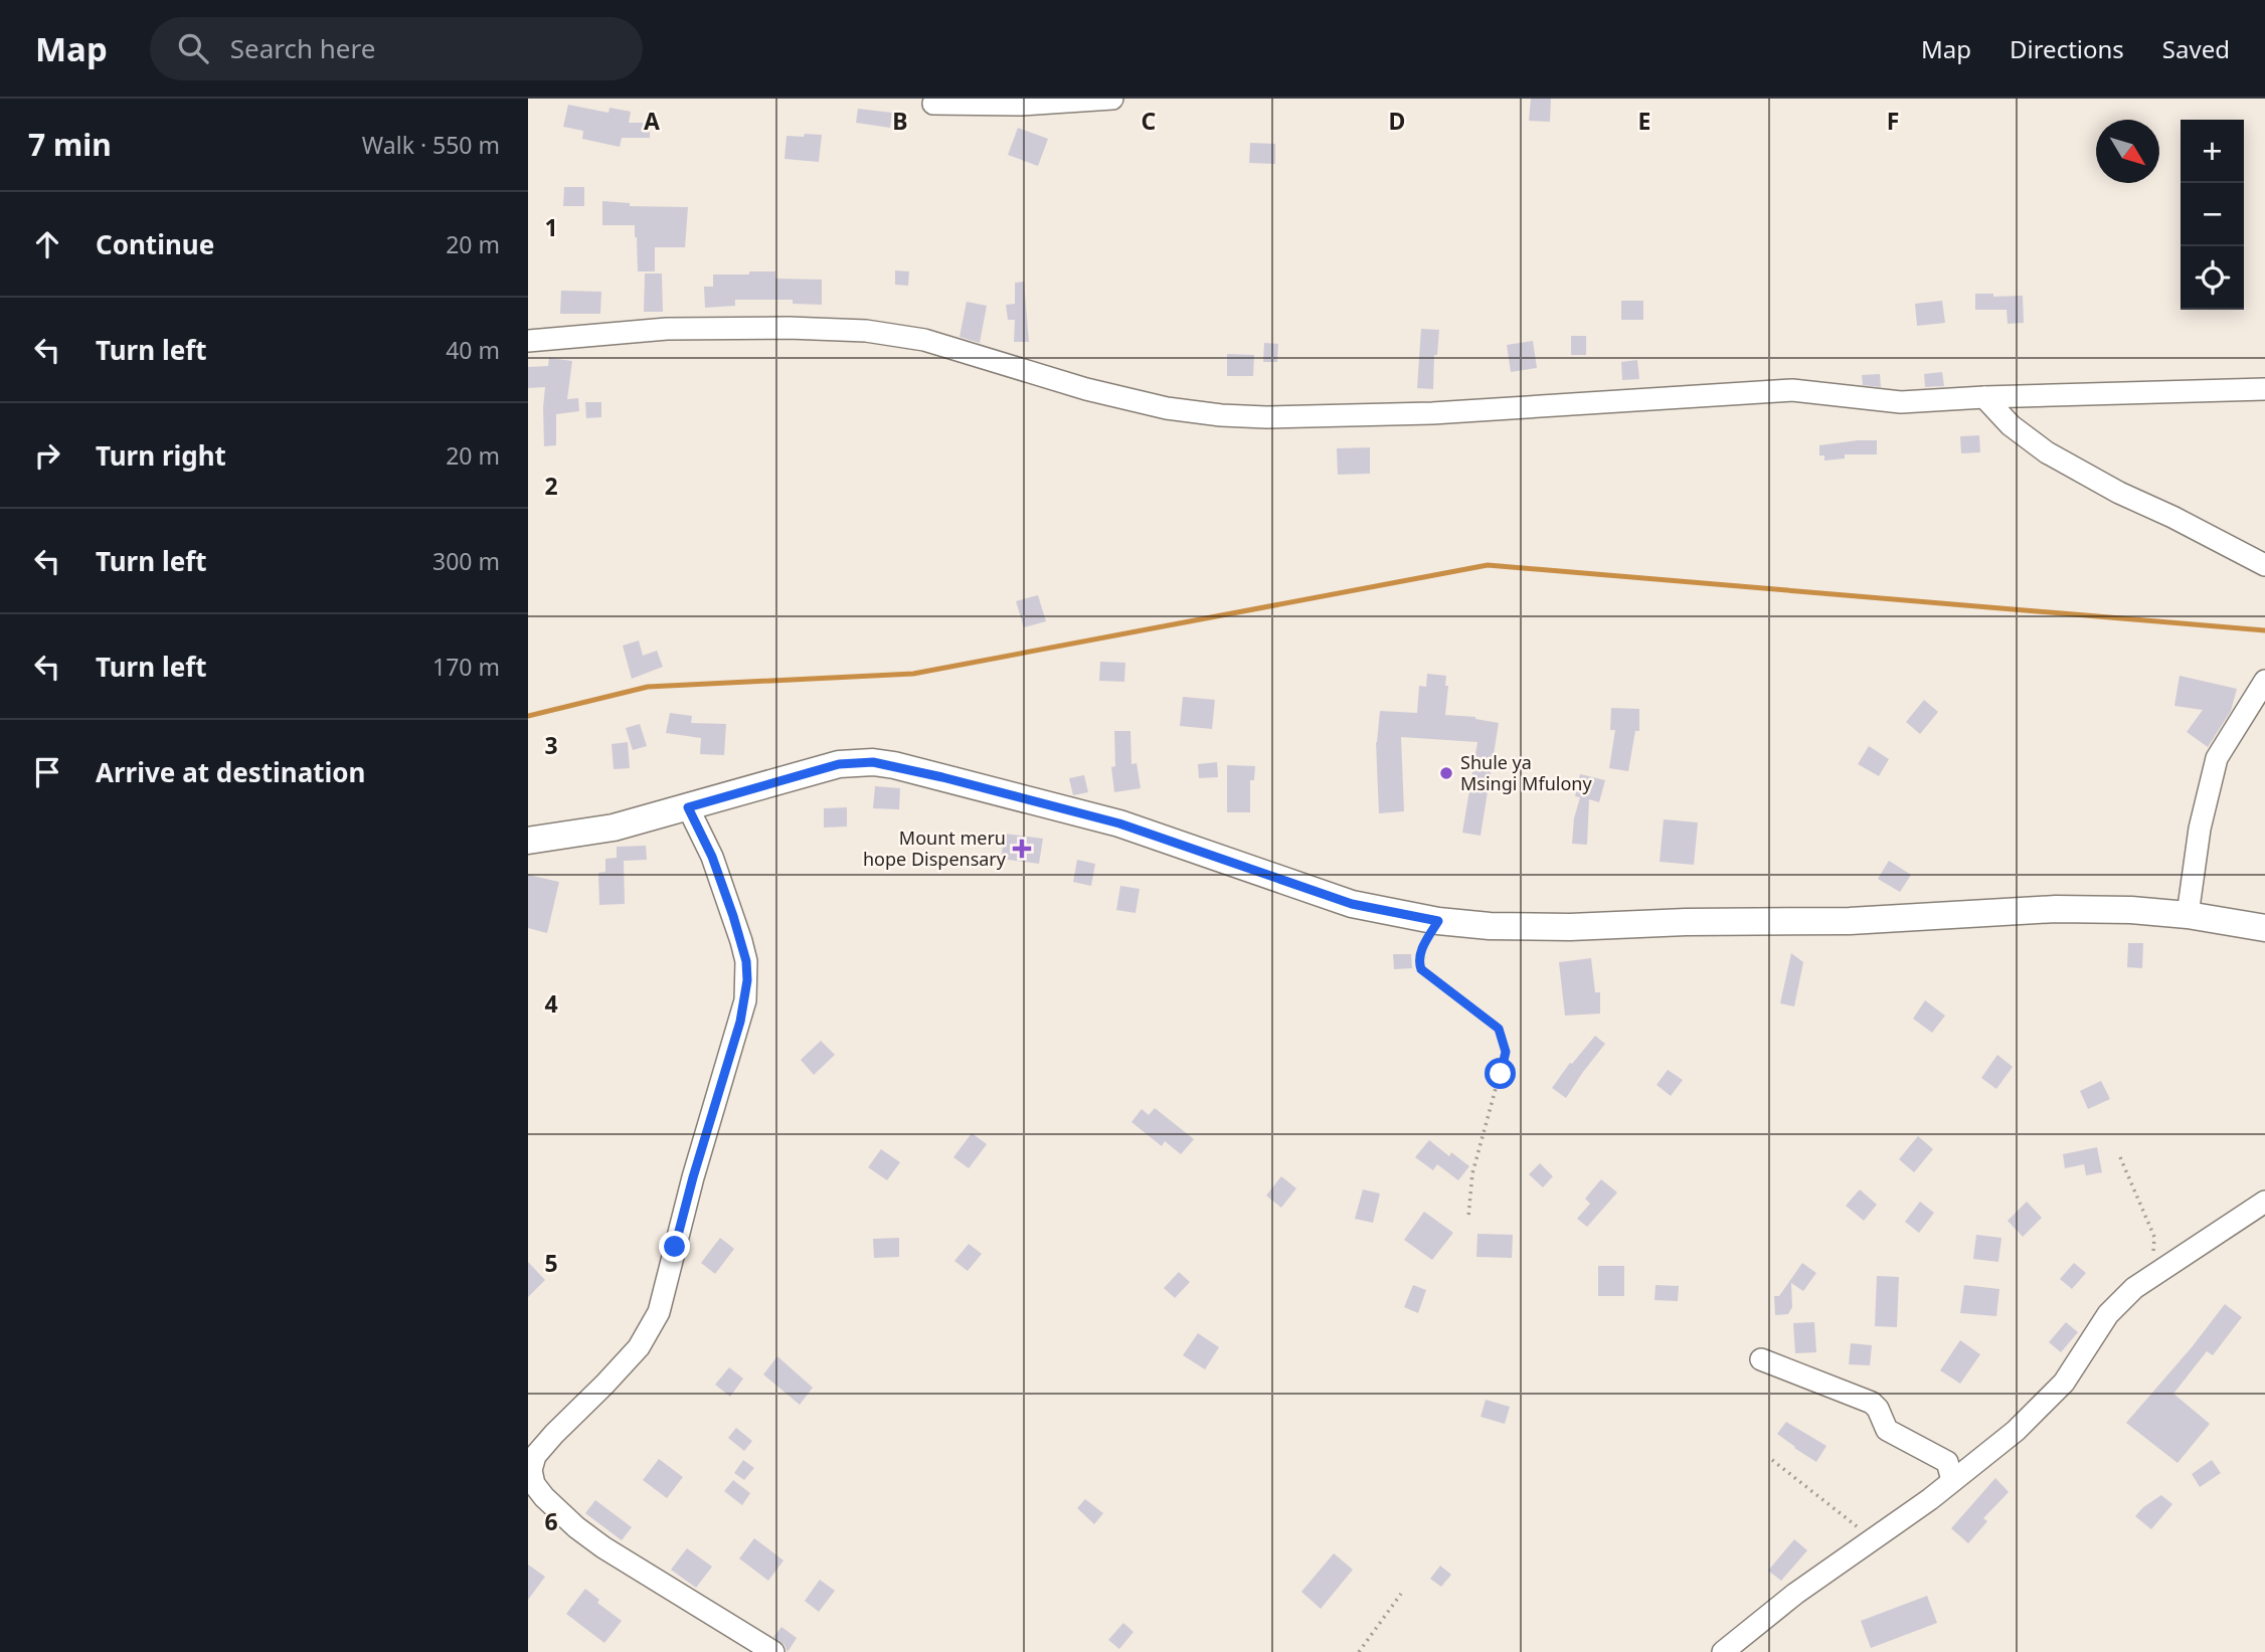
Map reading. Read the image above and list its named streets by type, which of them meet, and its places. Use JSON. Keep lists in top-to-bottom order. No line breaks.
{"places":{"other":["Shule ya Msingi Mfulony"],"health":["Mount meru hope Dispensary"]},"north":"bottom right","page":{"header":"Map","search":"Search here","nav":["Map","Directions","Saved"],"heading":["7 min","Walk · 550 m"],"map_buttons":["+","−"],"list":[["Continue","20 m"],["Turn left","40 m"],["Turn right","20 m"],["Turn left","300 m"],["Turn left","170 m"],"Arrive at destination"]},"grid":{"columns":["A","B","C","D","E","F"],"rows":["1","2","3","4","5","6"]}}
